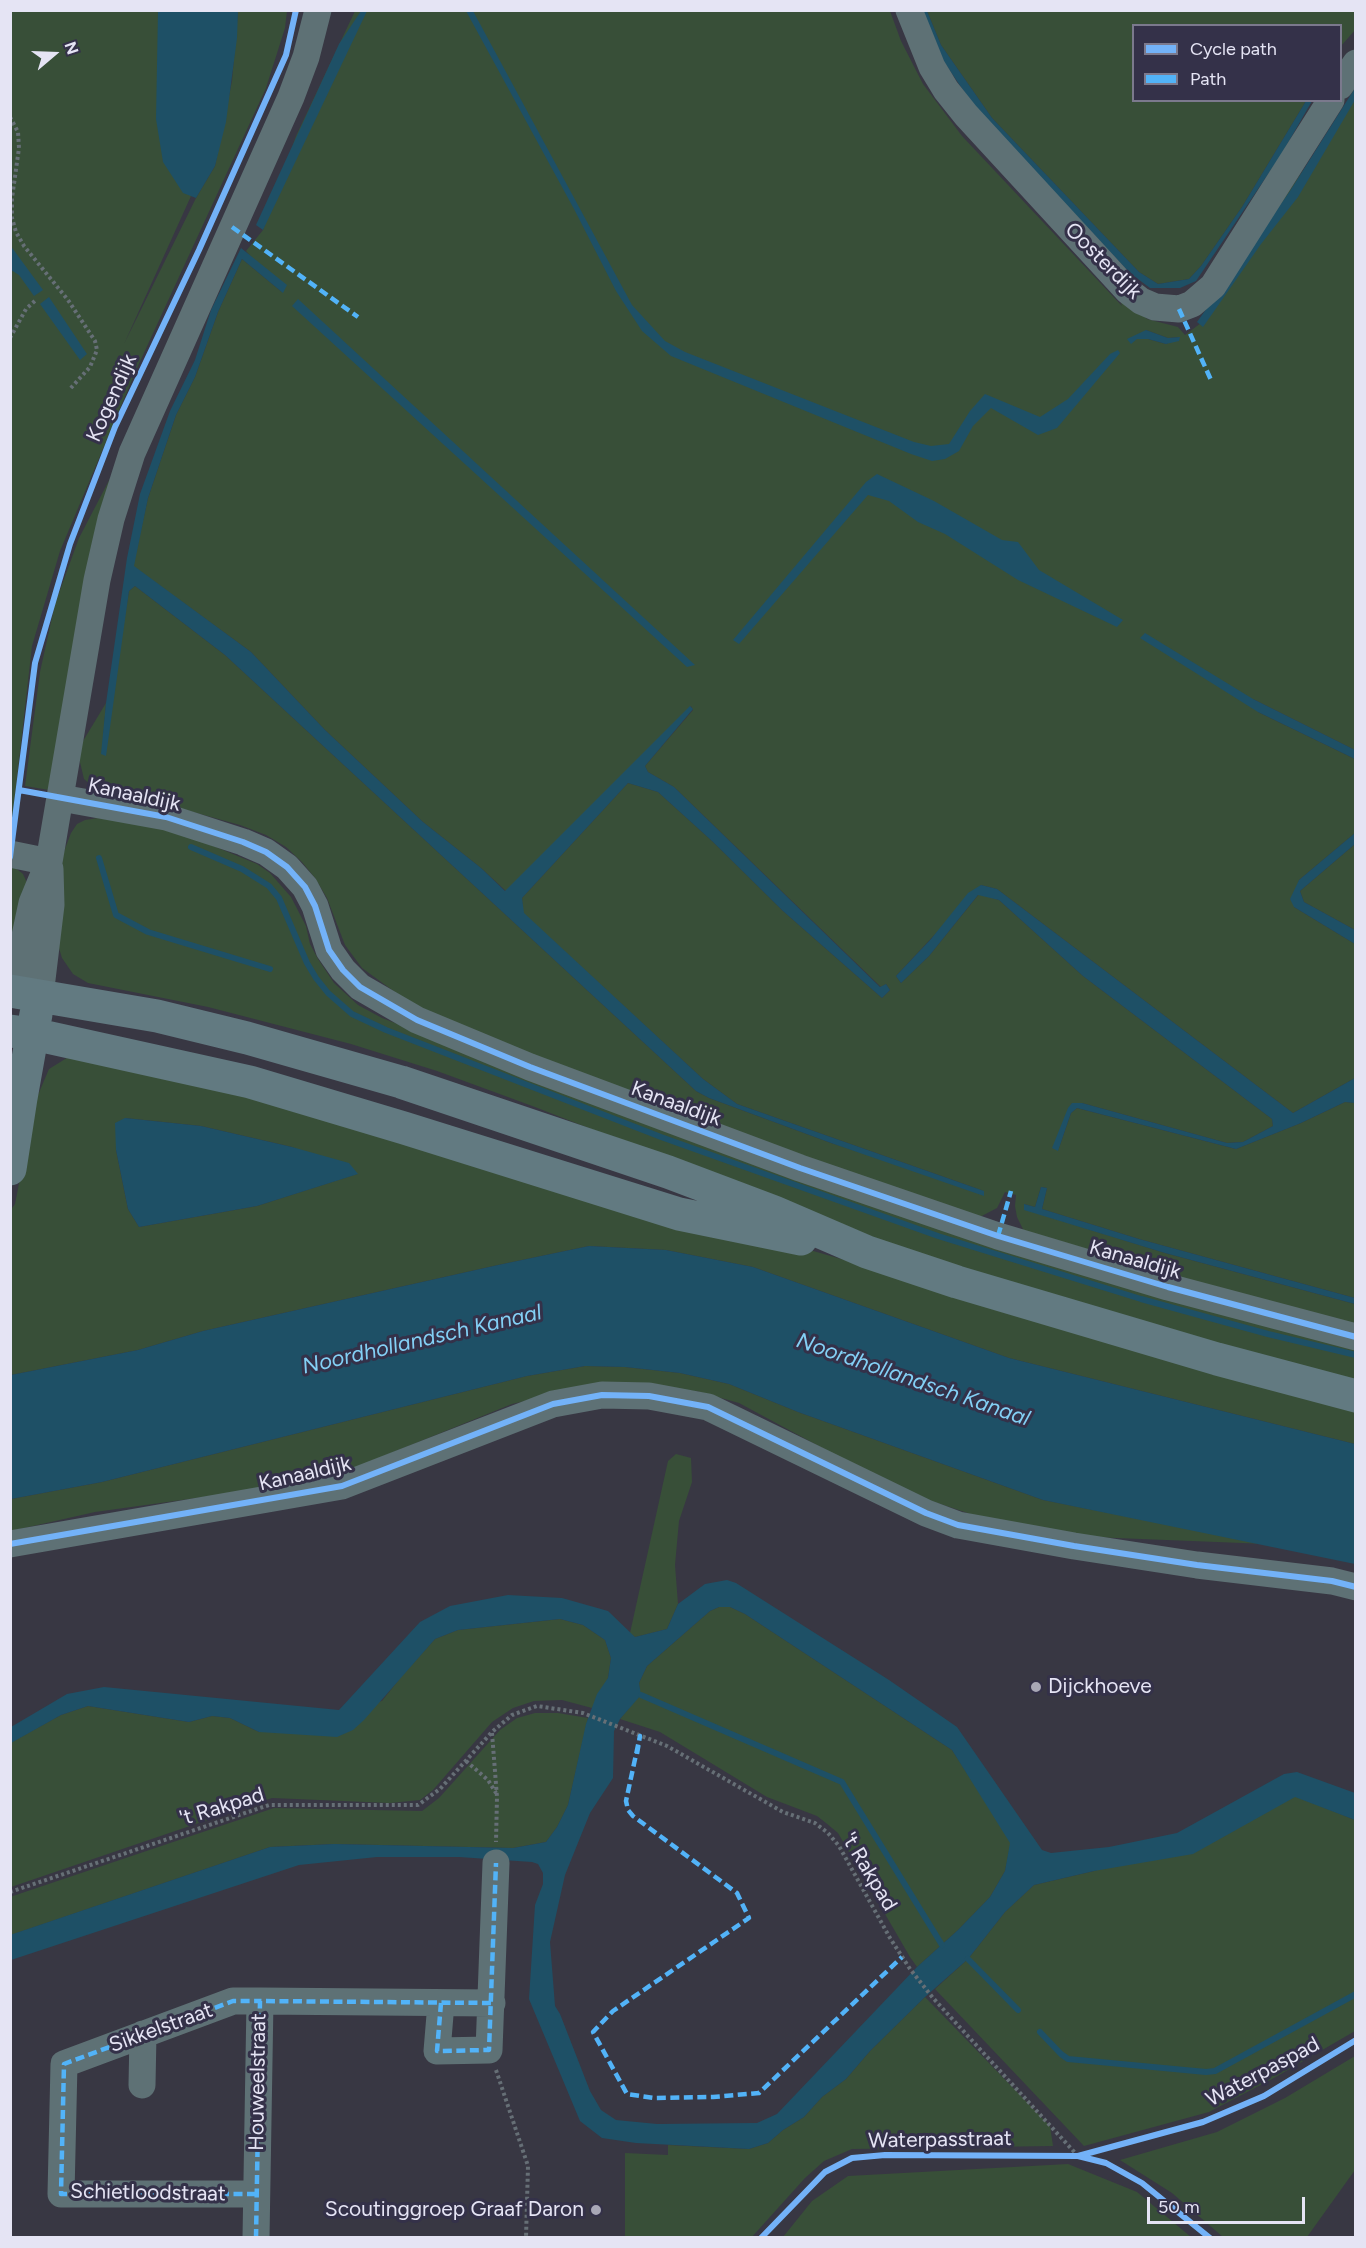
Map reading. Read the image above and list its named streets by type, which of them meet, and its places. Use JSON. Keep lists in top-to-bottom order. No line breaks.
{"streets":{"street":["Oosterdijk","Kogendijk","Kanaaldijk","Sikkelstraat","Houweelstraat","Schietloodstraat"],"path":["'t Rakpad"],"cycle path":["Waterpaspad","Waterpasstraat"]},"crossings":[["Kogendijk","Kanaaldijk"],["Sikkelstraat","Houweelstraat"],["Sikkelstraat","Schietloodstraat"],["Houweelstraat","Schietloodstraat"]],"water":["Noordhollandsch Kanaal"],"places":["Dijckhoeve","Scoutinggroep Graaf Daron"],"legend":["Cycle path","Path"],"scale_bar":"50 m","north":"right"}
